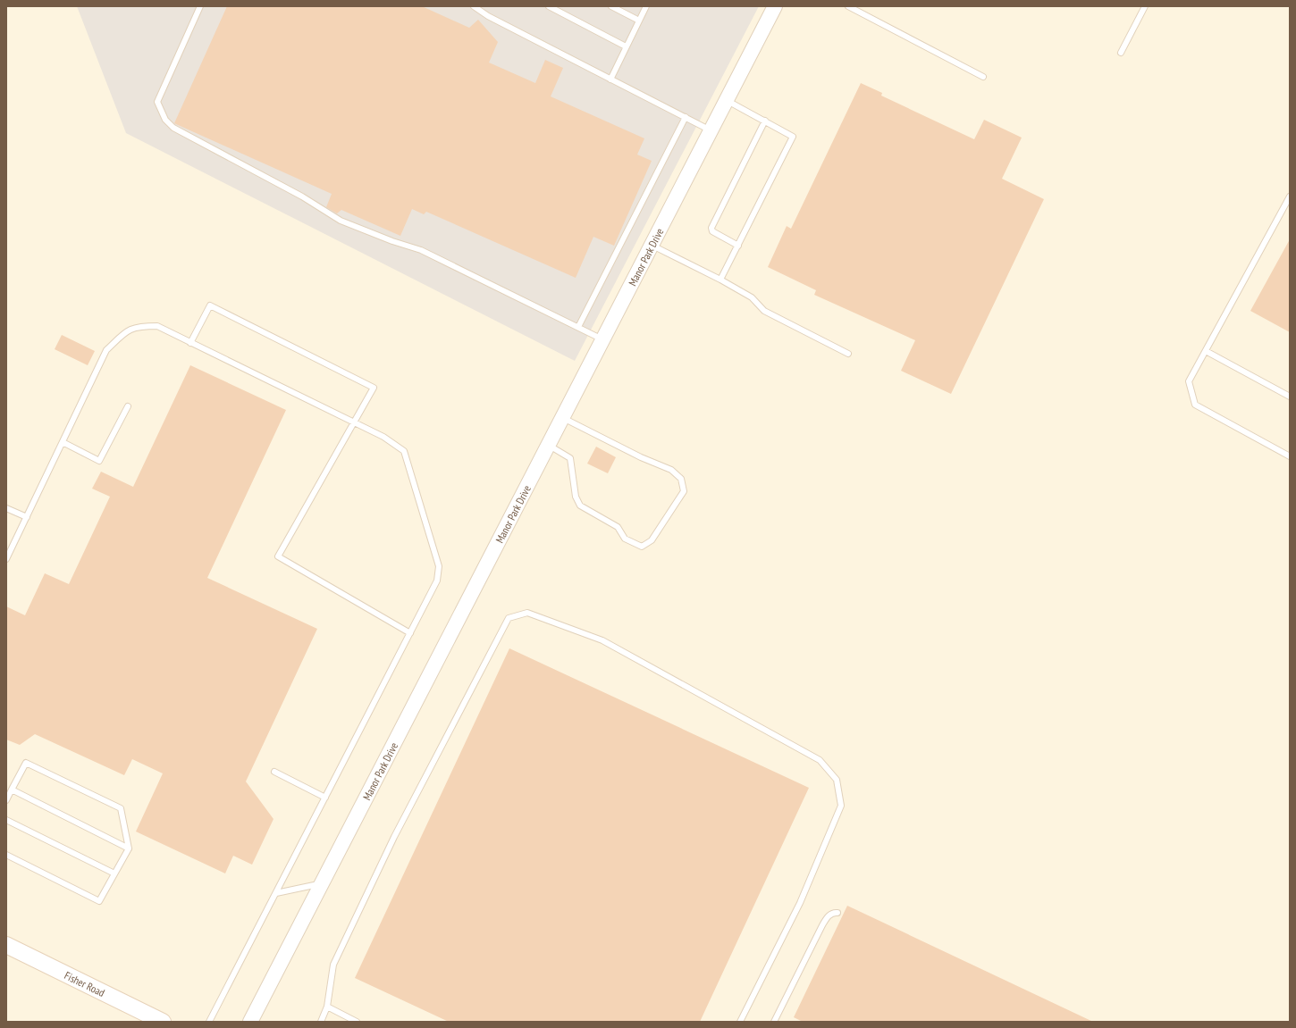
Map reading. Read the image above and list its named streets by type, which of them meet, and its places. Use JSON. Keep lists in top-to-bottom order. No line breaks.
{"streets":{"main road":["Fisher Road"],"street":["Manor Park Drive"]}}
